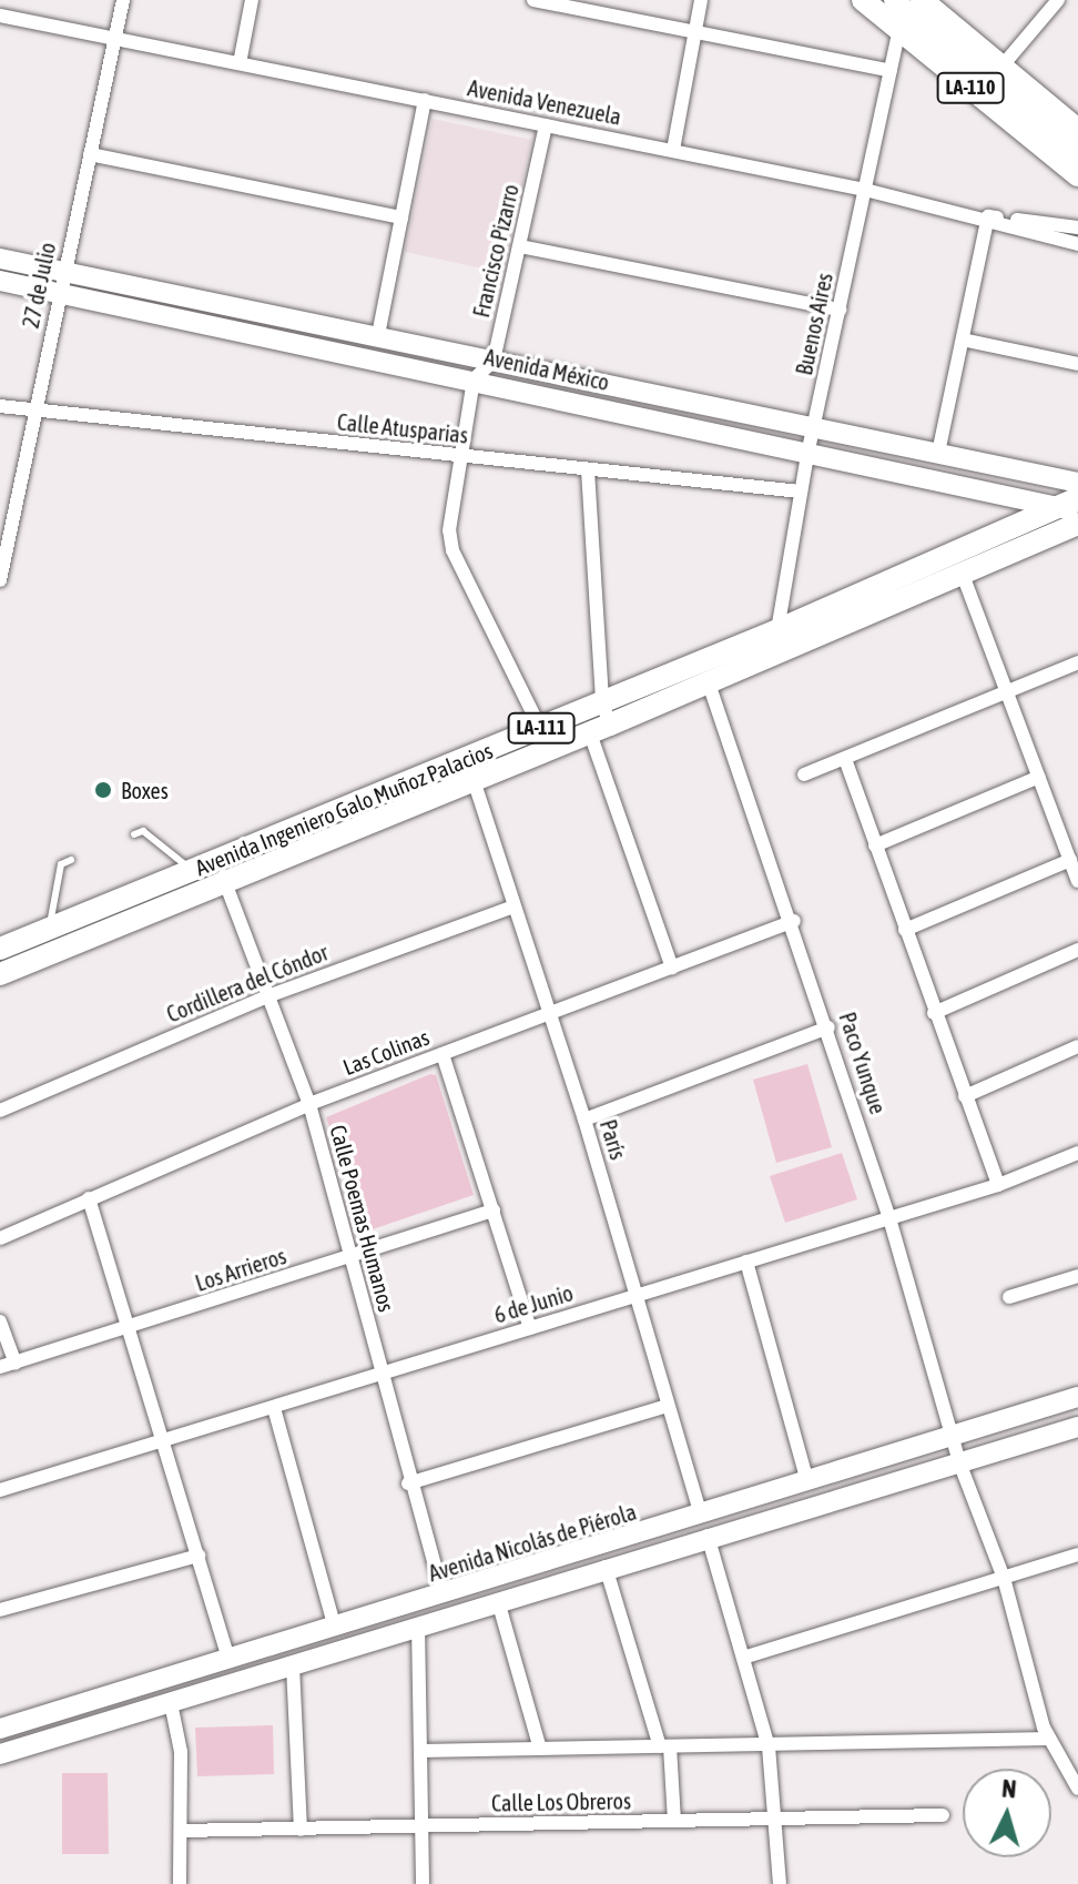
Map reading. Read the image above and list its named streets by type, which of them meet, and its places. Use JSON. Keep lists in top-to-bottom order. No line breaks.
{"streets":{"main road":["LA-110","LA-111","Avenida Ingeniero Galo Muñoz Palacios"],"street":["Avenida Venezuela","Francisco Pizarro","27 de Julio","Buenos Aires","Avenida México","Calle Atusparias","Cordillera del Cóndor","Las Colinas","Paco Yunque","París","Calle Poemas Humanos","Los Arrieros","6 de Junio","Avenida Nicolás de Piérola","Calle Los Obreros"]},"crossings":[["LA-110","Buenos Aires"],["Avenida Venezuela","Francisco Pizarro"],["Avenida Venezuela","27 de Julio"],["Avenida Venezuela","Buenos Aires"],["Francisco Pizarro","Avenida México"],["27 de Julio","Avenida México"],["27 de Julio","Calle Atusparias"],["Buenos Aires","Avenida México"],["Buenos Aires","Calle Atusparias"],["Buenos Aires","Avenida Ingeniero Galo Muñoz Palacios"],["Avenida México","Avenida Ingeniero Galo Muñoz Palacios"],["Avenida Ingeniero Galo Muñoz Palacios","Paco Yunque"],["Avenida Ingeniero Galo Muñoz Palacios","París"],["Avenida Ingeniero Galo Muñoz Palacios","Calle Poemas Humanos"],["Cordillera del Cóndor","París"],["Cordillera del Cóndor","Calle Poemas Humanos"],["Las Colinas","Paco Yunque"],["Las Colinas","París"],["Las Colinas","Calle Poemas Humanos"],["Paco Yunque","6 de Junio"],["Paco Yunque","Avenida Nicolás de Piérola"],["París","6 de Junio"],["París","Avenida Nicolás de Piérola"],["Calle Poemas Humanos","Los Arrieros"],["Calle Poemas Humanos","6 de Junio"],["Calle Poemas Humanos","Avenida Nicolás de Piérola"]],"places":["Boxes"],"north":"top"}
